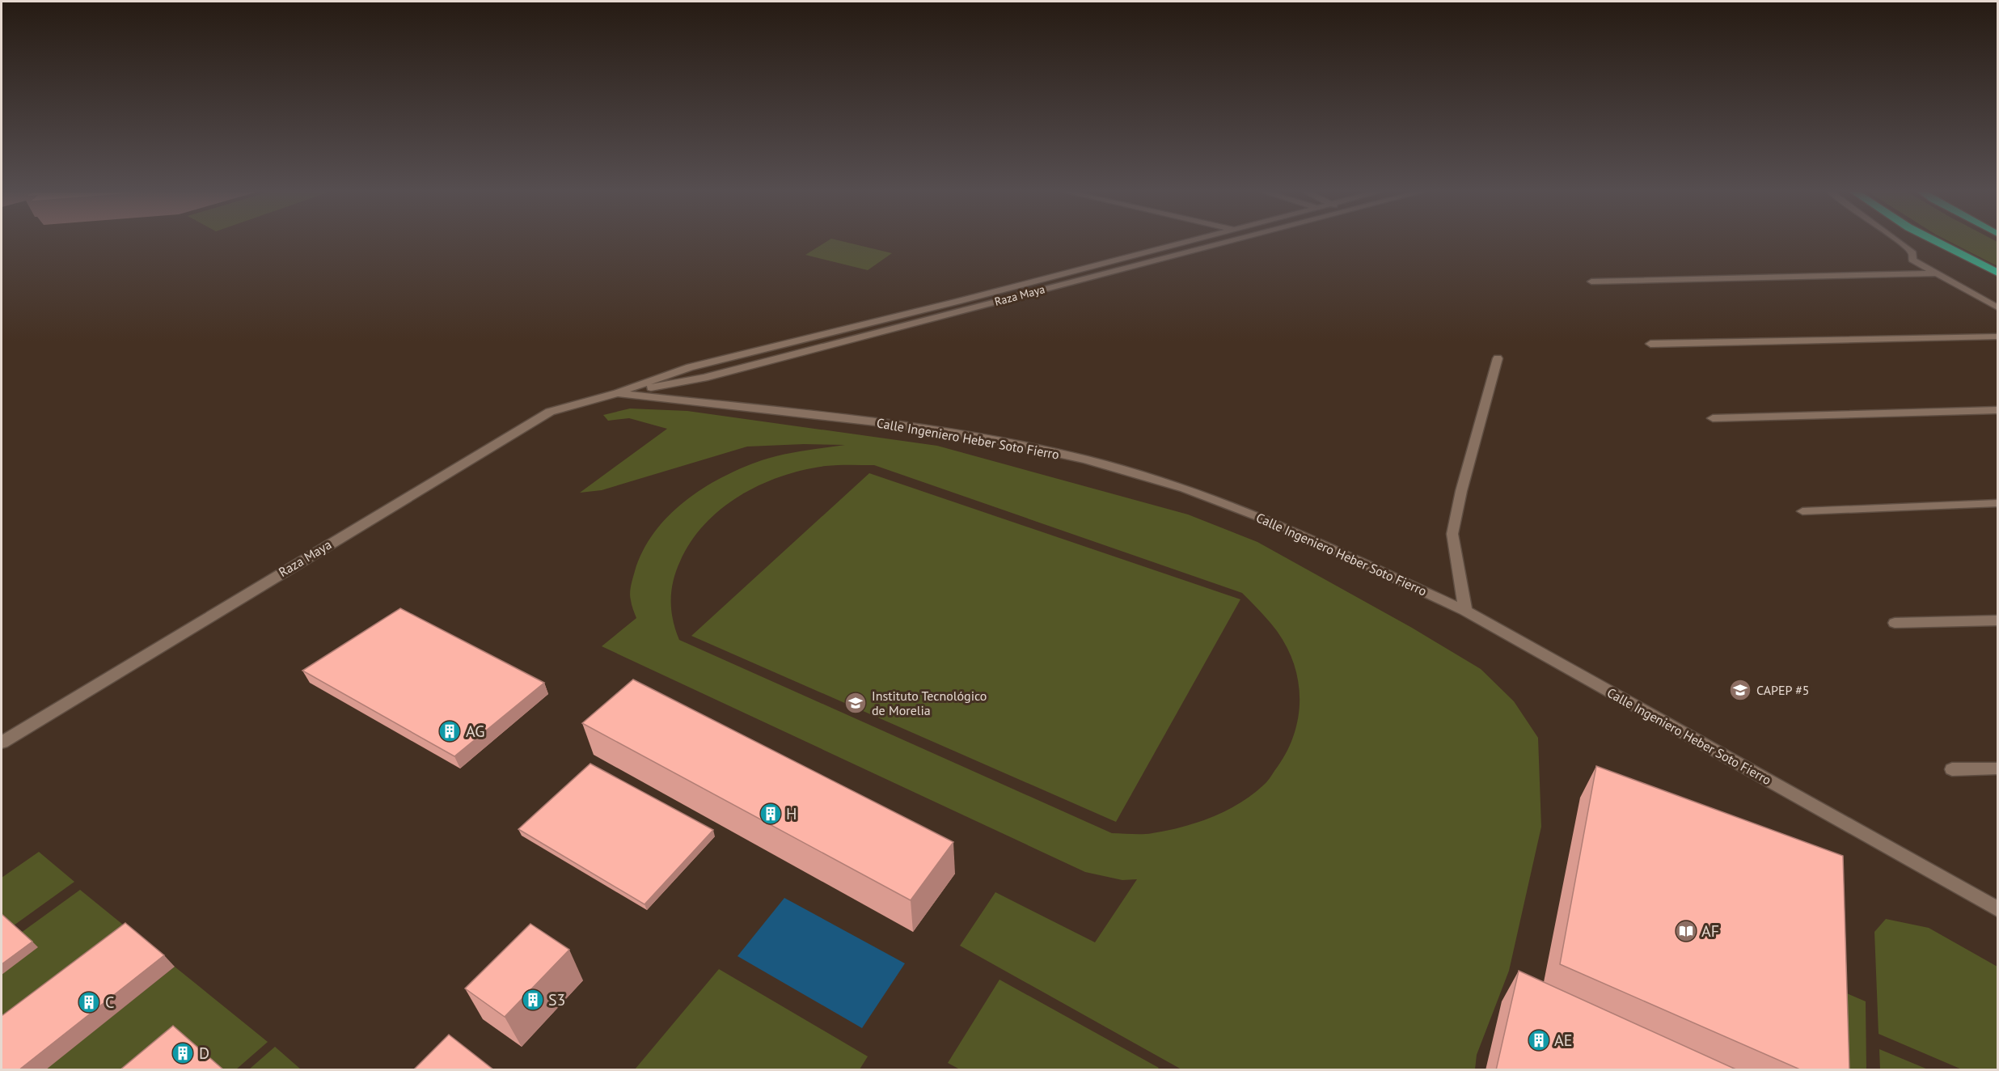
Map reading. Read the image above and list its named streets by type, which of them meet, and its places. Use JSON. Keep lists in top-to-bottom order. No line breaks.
{"streets":{"street":["Raza Maya","Calle Ingeniero Heber Soto Fierro"]},"crossings":[["Raza Maya","Calle Ingeniero Heber Soto Fierro"]],"places":{"school or university":["CAPEP #5","Instituto Tecnológico de Morelia"],"building":["AG","H","S3","C","AE","D"],"library":["AF"]}}
